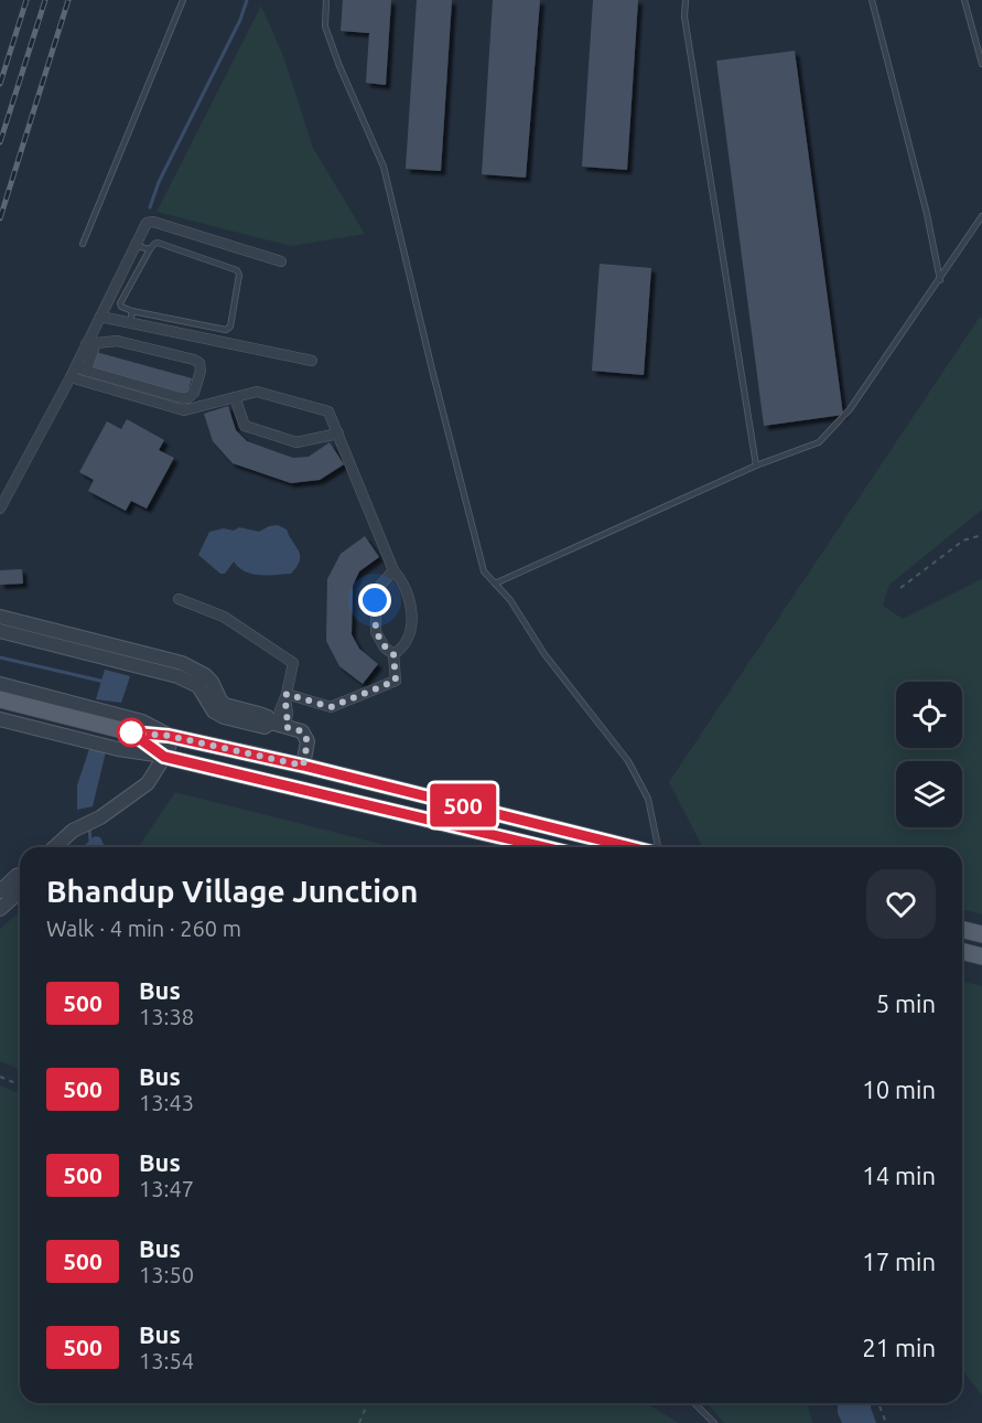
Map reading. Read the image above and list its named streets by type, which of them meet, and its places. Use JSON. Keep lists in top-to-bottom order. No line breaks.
{"lines":["bus line 500"],"page":{"on_map":"500","heading":["Bhandup Village Junction","Walk · 4 min · 260 m"],"list":[{"mark":"500","name":"Bus","note":"13:38","value":"5 min"},{"mark":"500","name":"Bus","note":"13:43","value":"10 min"},{"mark":"500","name":"Bus","note":"13:47","value":"14 min"},{"mark":"500","name":"Bus","note":"13:50","value":"17 min"},{"mark":"500","name":"Bus","note":"13:54","value":"21 min"}]}}
